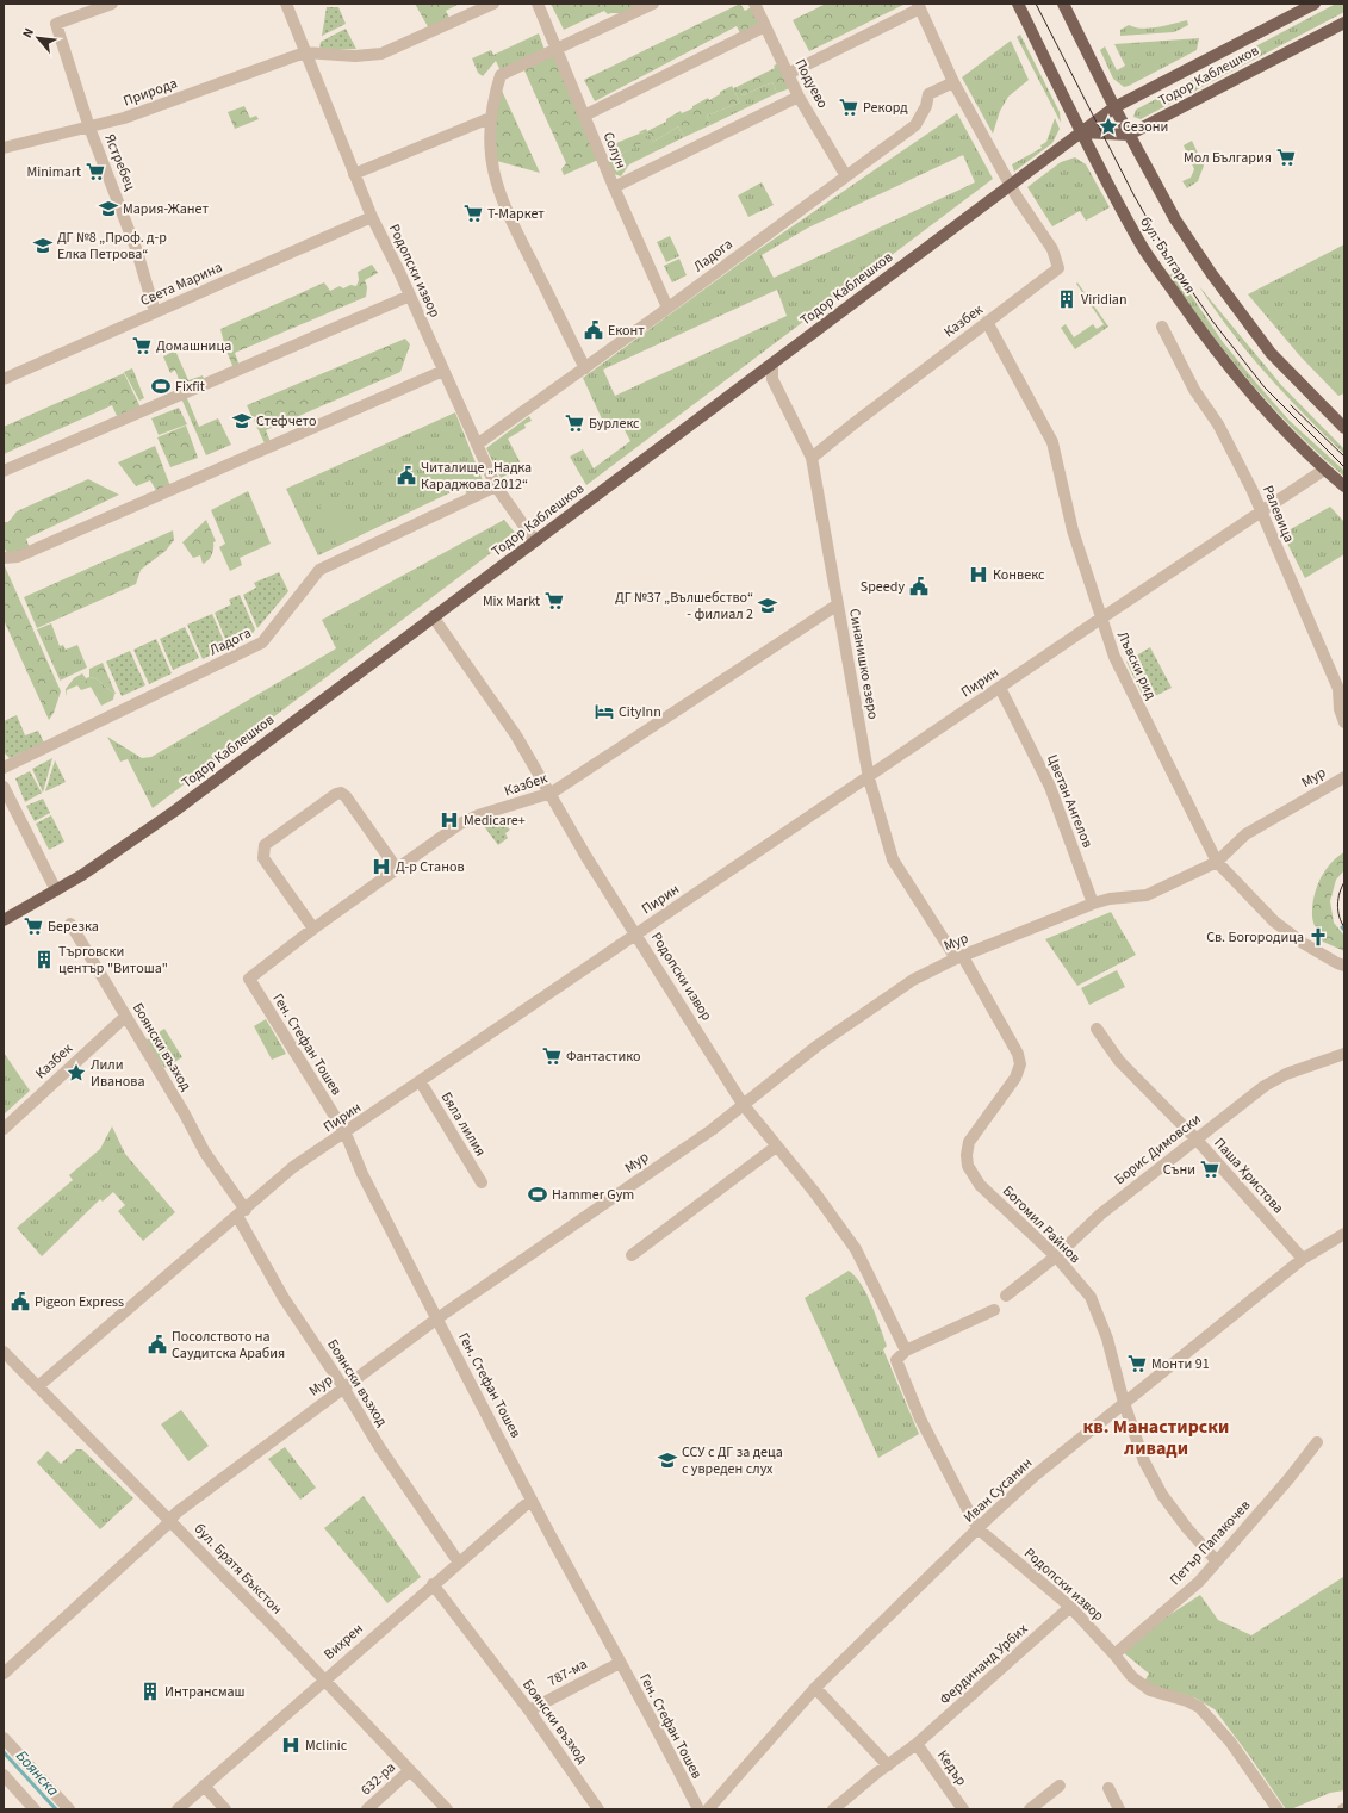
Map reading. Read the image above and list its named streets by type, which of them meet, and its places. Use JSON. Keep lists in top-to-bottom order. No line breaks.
{"streets":{"main road":["Тодор Каблешков","бул. България"],"street":["Подуево","Природа","Солун","Ястребец","Ладога","Родопски извор","Света Марина","Казбек","Ралевица","Синанишко езеро","Лъвски рид","Пирин","Мур","Цветан Ангелов","Ген. Стефан Тошев","Боянски възход","Бяла лилия","Борис Димовски","Паша Христова","Богомил Райнов","Иван Сусанин","Петър Папакочев","бул. Братя Бъкстон","Вихрен","Фердинанд Урбих","787-ма","Кедър","632-ра"]},"crossings":[["Тодор Каблешков","бул. България"],["Тодор Каблешков","Родопски извор"],["Тодор Каблешков","Казбек"],["Тодор Каблешков","Синанишко езеро"],["Подуево","Ладога"],["Природа","Ястребец"],["Природа","Родопски извор"],["Солун","Ладога"],["Ястребец","Света Марина"],["Ладога","Родопски извор"],["бул. България","Пирин"],["Родопски извор","Света Марина"],["Родопски извор","Казбек"],["Родопски извор","Пирин"],["Родопски извор","Мур"],["Родопски извор","Иван Сусанин"],["Родопски извор","Петър Папакочев"],["Родопски извор","Фердинанд Урбих"],["Казбек","Синанишко езеро"],["Казбек","Лъвски рид"],["Казбек","Ген. Стефан Тошев"],["Казбек","Боянски възход"],["Ралевица","Пирин"],["Синанишко езеро","Пирин"],["Синанишко езеро","Мур"],["Синанишко езеро","Богомил Райнов"],["Лъвски рид","Пирин"],["Лъвски рид","Мур"],["Пирин","Цветан Ангелов"],["Пирин","Ген. Стефан Тошев"],["Пирин","Боянски възход"],["Пирин","Бяла лилия"],["Пирин","бул. Братя Бъкстон"],["Мур","Цветан Ангелов"],["Мур","Ген. Стефан Тошев"],["Мур","Боянски възход"],["Мур","бул. Братя Бъкстон"],["Ген. Стефан Тошев","Вихрен"],["Ген. Стефан Тошев","787-ма"],["Боянски възход","Вихрен"],["Боянски възход","787-ма"],["Борис Димовски","Паша Христова"],["Борис Димовски","Богомил Райнов"],["Паша Христова","Иван Сусанин"],["Богомил Райнов","Иван Сусанин"],["Богомил Райнов","Петър Папакочев"],["бул. Братя Бъкстон","Вихрен"],["бул. Братя Бъкстон","632-ра"],["Фердинанд Урбих","Кедър"]],"districts":["кв. Манастирски ливади"],"water":["Боянска"],"places":{"supermarket":["Рекорд","Мол България","Minimart","Т-Маркет","Домашница","Бурлекс","Mix Markt","Березка","Фантастико","Съни","Монти 91"],"place":["Сезони","Лили Иванова"],"school or university":["Мария-Жанет","ДГ №8 „Проф. д-р Елка Петрова“","Стефчето","ДГ №37 „Вълшебство“ - филиал 2","ССУ с ДГ за деца с увреден слух"],"building":["Viridian","Търговски център \"Витоша\"","Интрансмаш"],"public building":["Еконт","Читалище „Надка Караджова 2012“","Speedy","Pigeon Express","Посолството на Саудитска Арабия"],"sports":["Fixfit","Hammer Gym"],"hospital":["Конвекс","Medicare+","Д-р Станов","Mclinic"],"hotel":["CityInn"],"church":["Св. Богородица"]},"north":"top left"}
